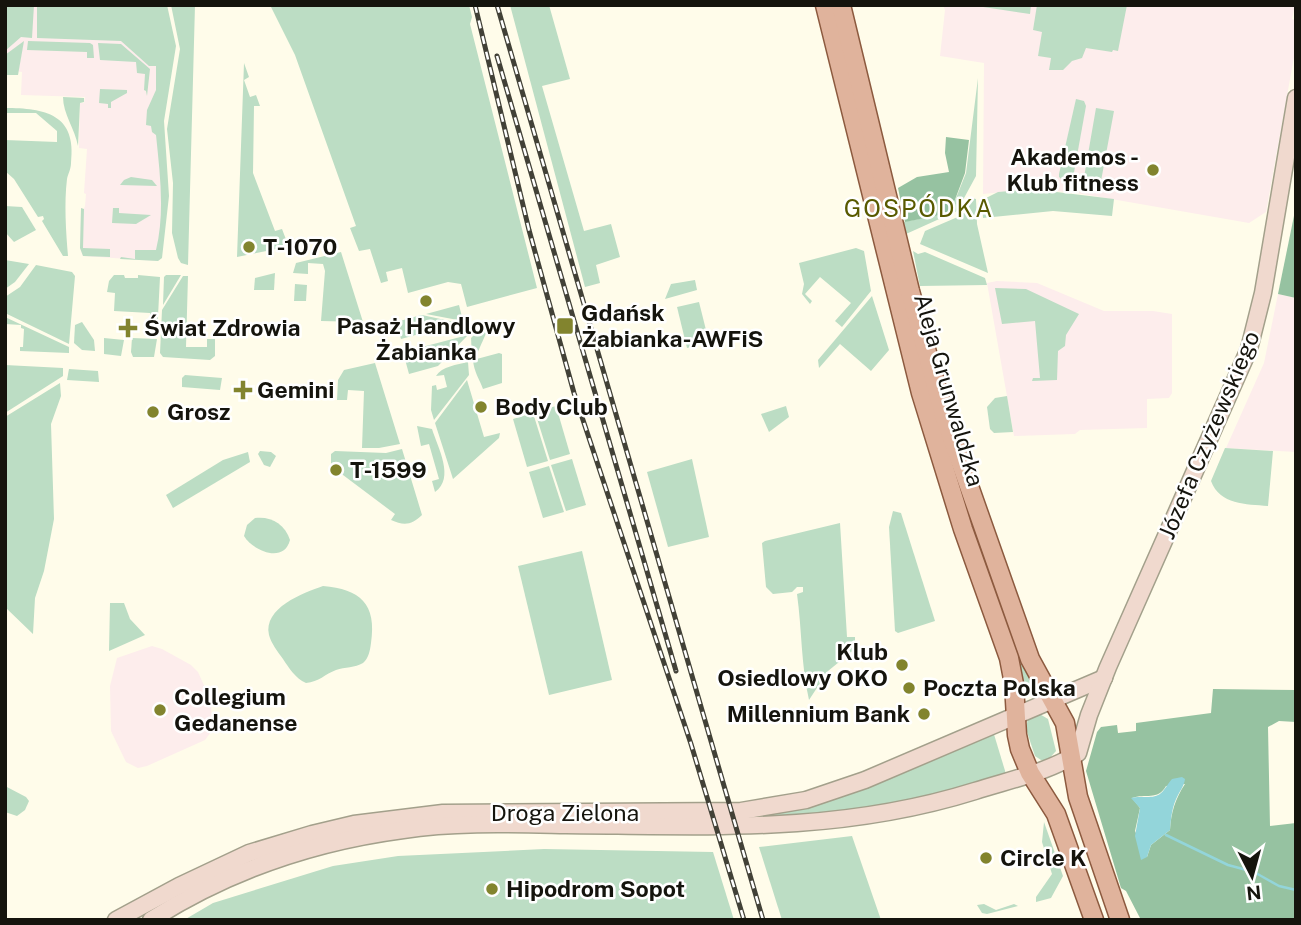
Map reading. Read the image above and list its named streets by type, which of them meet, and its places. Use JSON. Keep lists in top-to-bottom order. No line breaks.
{"streets":{"main road":["Aleja Grunwaldzka"],"street":["Józefa Czyżewskiego","Droga Zielona"]},"crossings":[["Aleja Grunwaldzka","Józefa Czyżewskiego"],["Aleja Grunwaldzka","Droga Zielona"]],"districts":["GOSPÓDKA"],"places":{"other":["Akademos - Klub fitness","T-1070","Pasaż Handlowy Żabianka","Body Club","Grosz","T-1599","Klub Osiedlowy OKO","Poczta Polska","Collegium Gedanense","Millennium Bank","Circle K","Hipodrom Sopot"],"transit":["Gdańsk Żabianka-AWFiS"],"health":["Świat Zdrowia","Gemini"]},"north":"bottom"}
